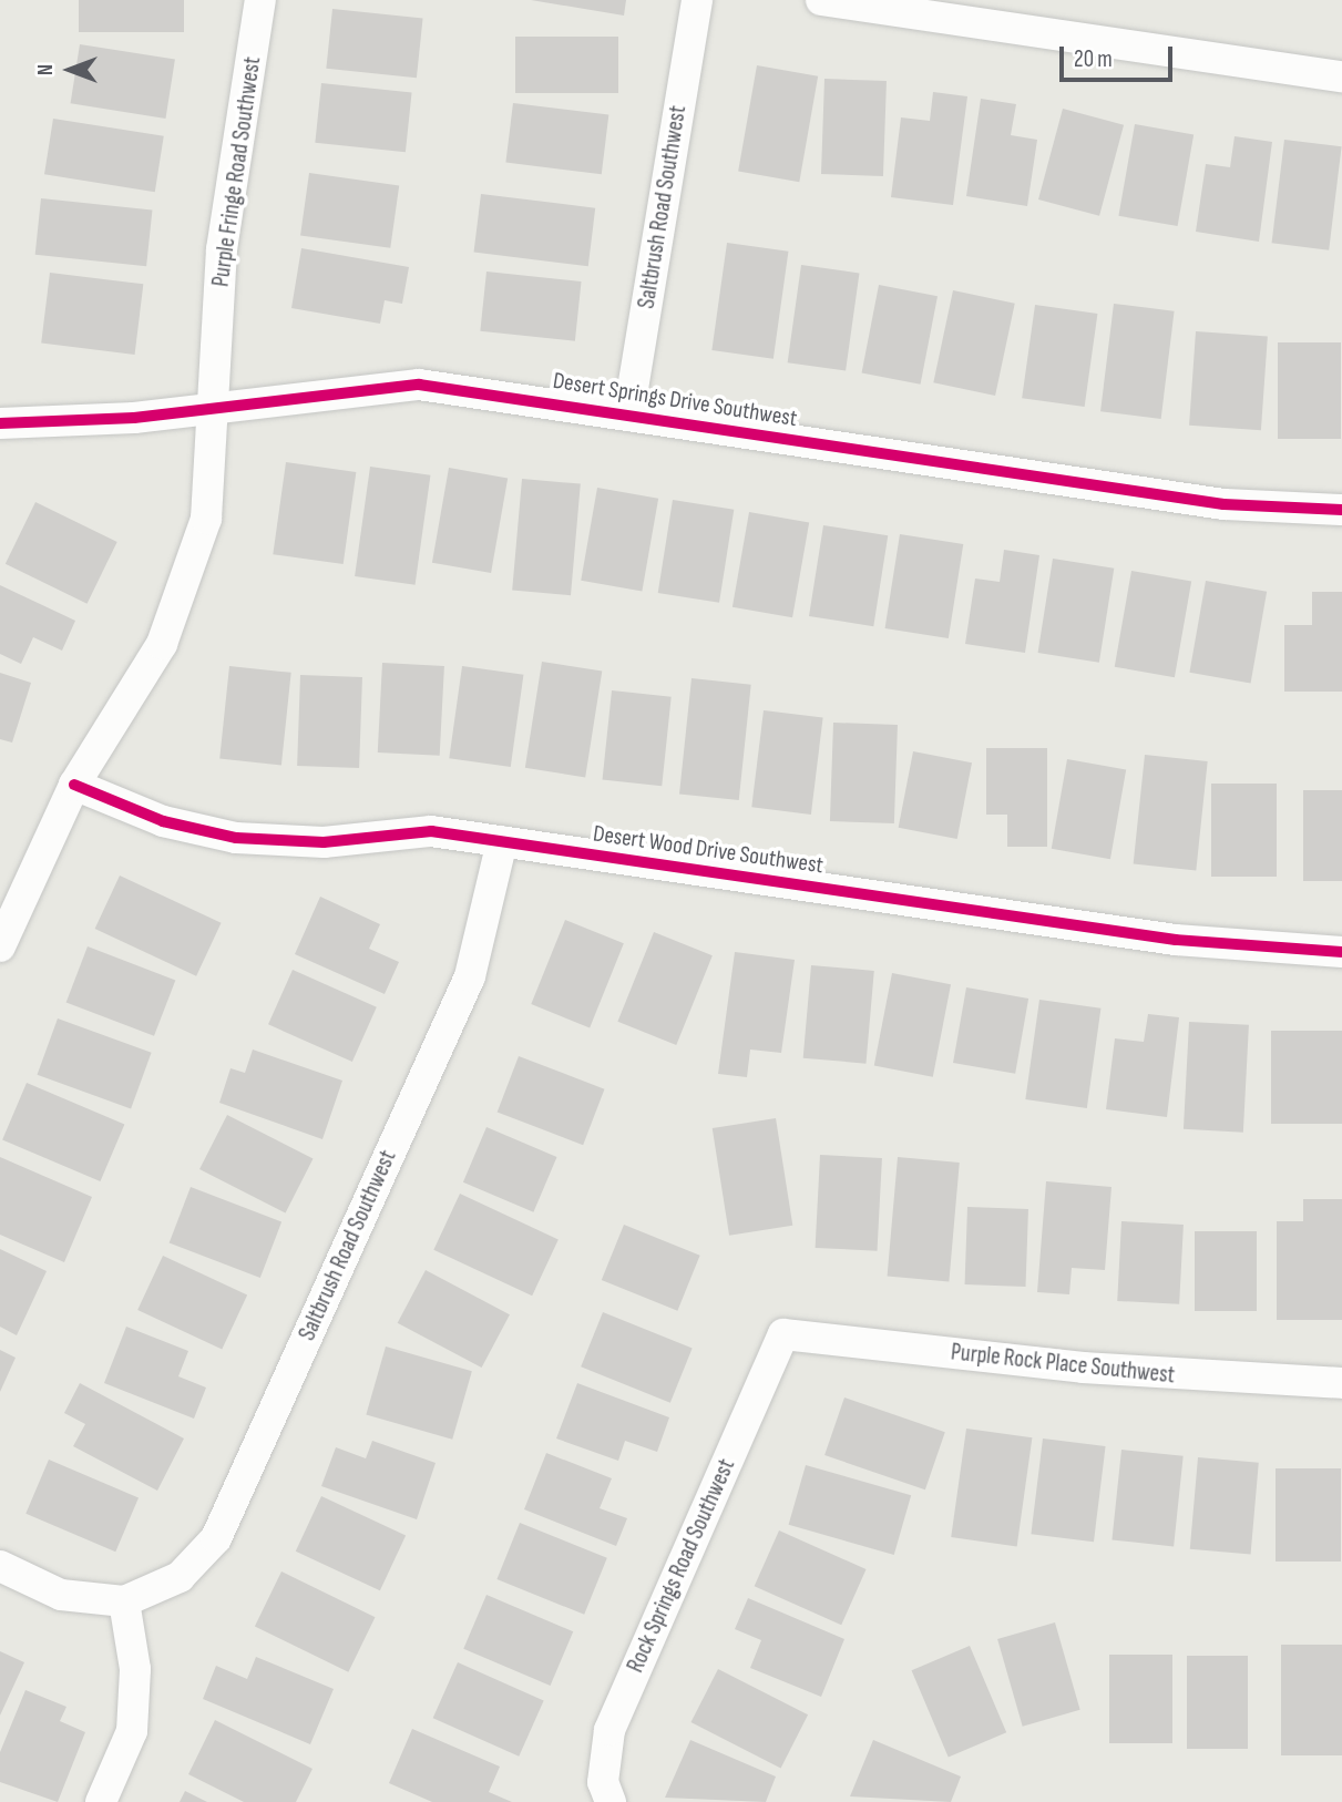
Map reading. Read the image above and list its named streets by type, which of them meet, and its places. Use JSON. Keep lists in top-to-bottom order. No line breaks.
{"streets":{"street":["Purple Fringe Road Southwest","Saltbrush Road Southwest","Desert Springs Drive Southwest","Desert Wood Drive Southwest","Purple Rock Place Southwest","Rock Springs Road Southwest"]},"crossings":[["Purple Fringe Road Southwest","Desert Springs Drive Southwest"],["Purple Fringe Road Southwest","Desert Wood Drive Southwest"],["Saltbrush Road Southwest","Desert Springs Drive Southwest"],["Saltbrush Road Southwest","Desert Wood Drive Southwest"],["Purple Rock Place Southwest","Rock Springs Road Southwest"]],"scale_bar":"20 m","north":"left"}
